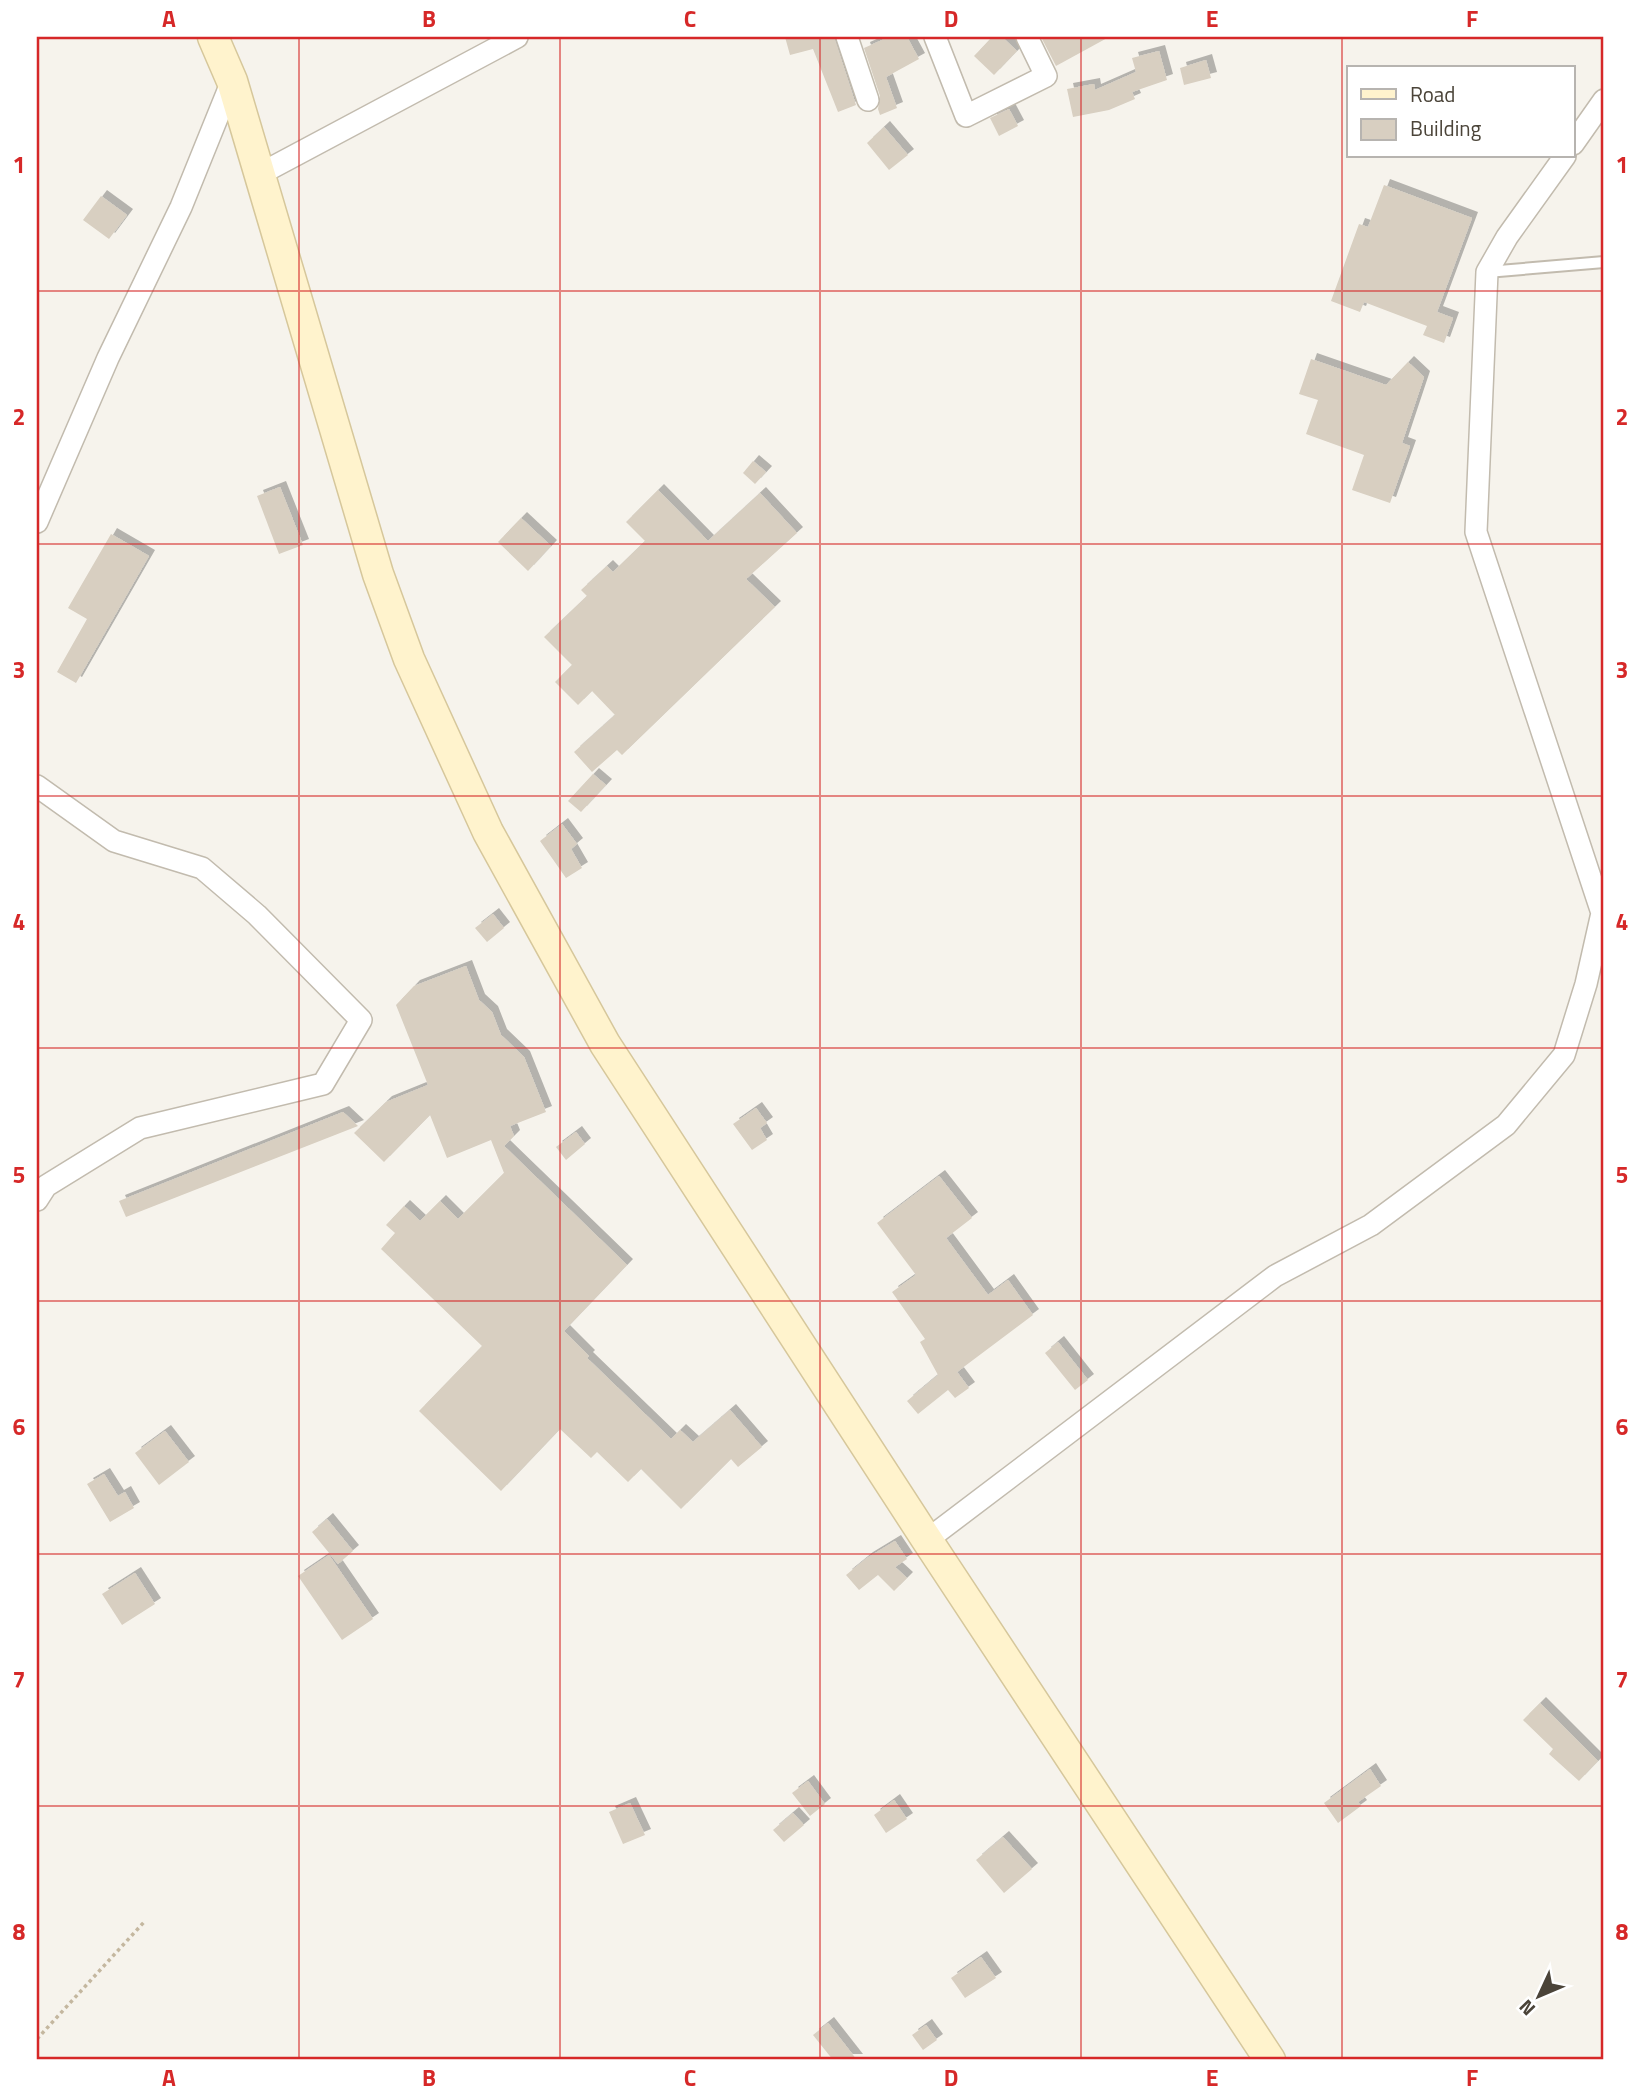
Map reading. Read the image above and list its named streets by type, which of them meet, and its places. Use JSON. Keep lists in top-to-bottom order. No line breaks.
{"legend":["Road","Building"],"north":"bottom left","grid":{"columns":["A","B","C","D","E","F"],"rows":["1","2","3","4","5","6","7","8"]}}
